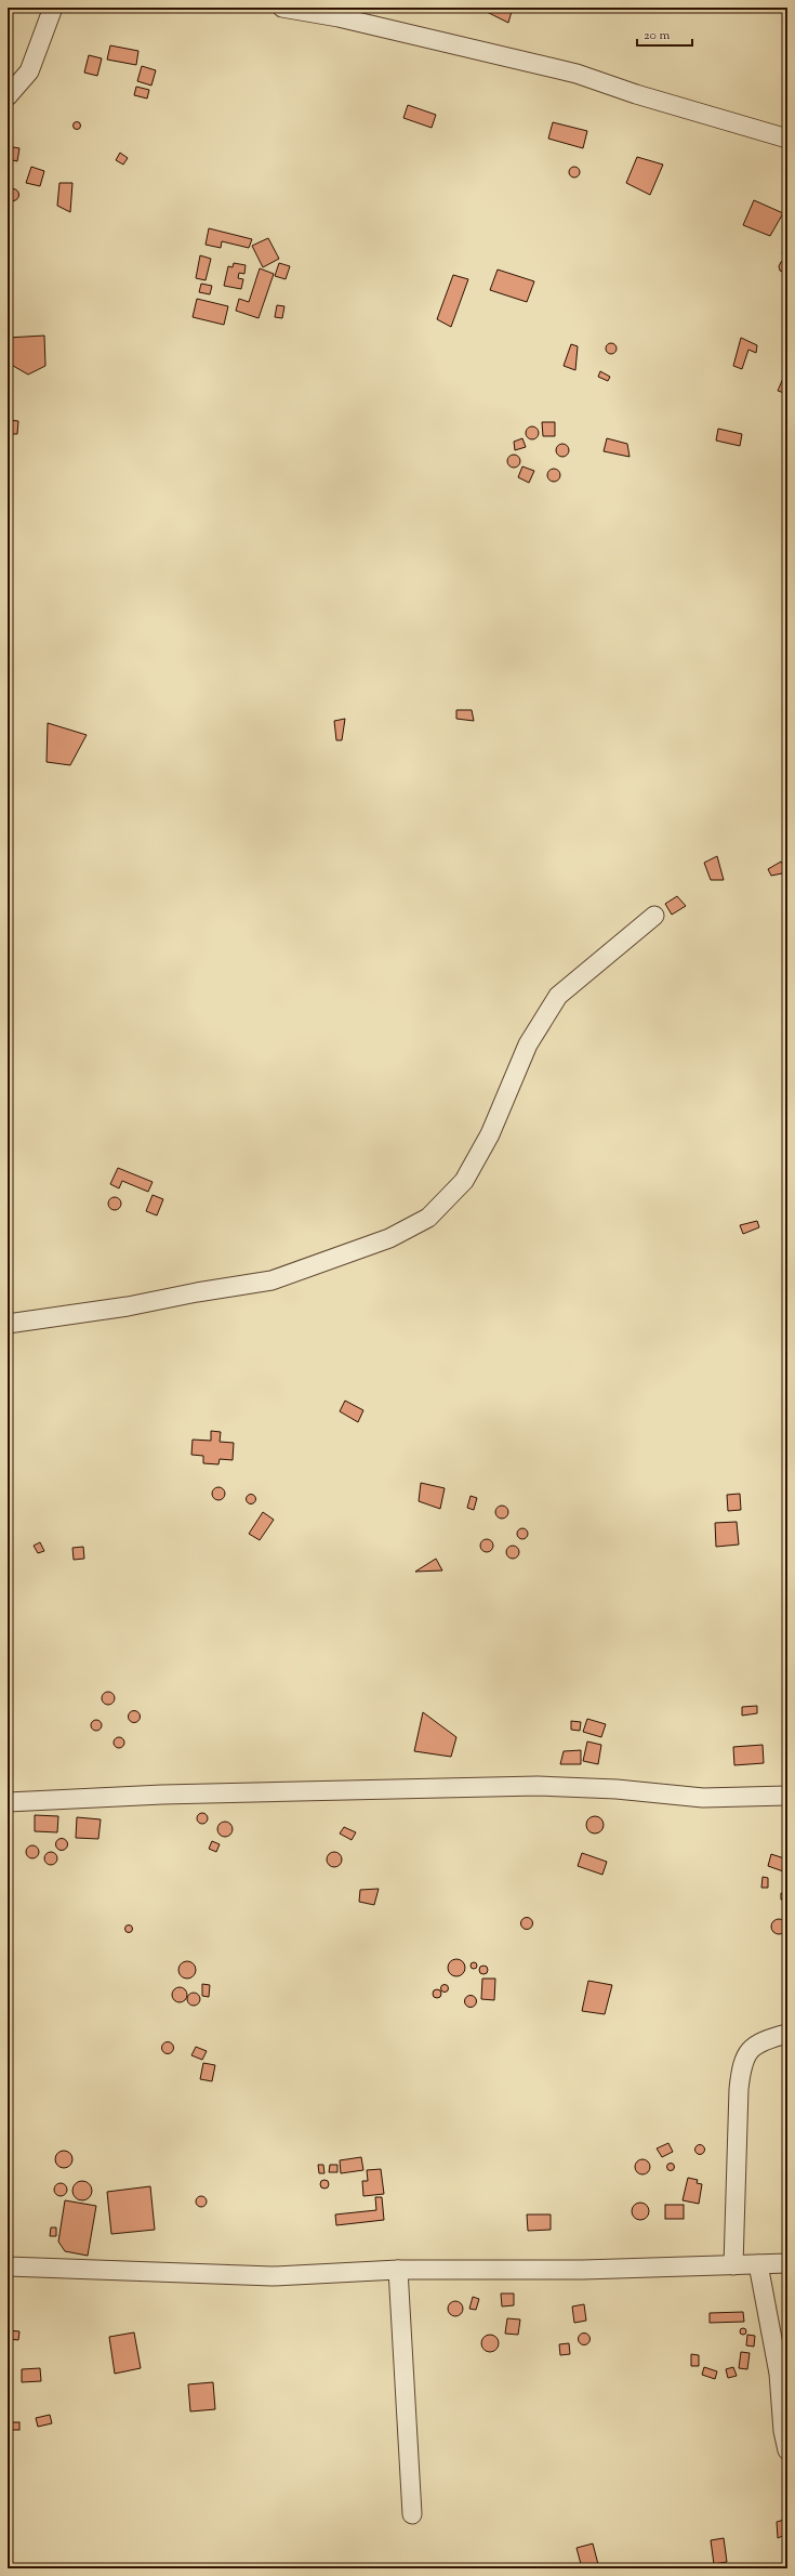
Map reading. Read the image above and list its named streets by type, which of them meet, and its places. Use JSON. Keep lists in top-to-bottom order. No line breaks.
{"scale_bar":"20 m"}
